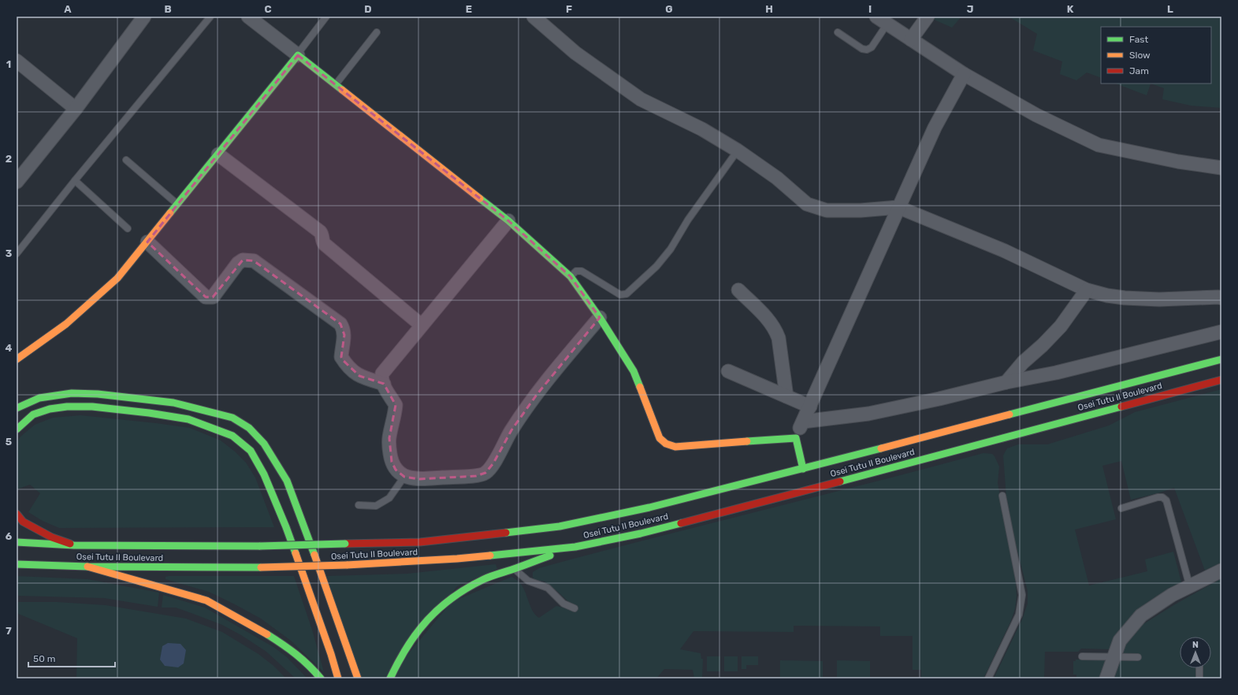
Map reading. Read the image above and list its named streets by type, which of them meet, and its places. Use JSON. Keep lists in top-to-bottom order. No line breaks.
{"streets":{"main road":["Osei Tutu II Boulevard"]},"legend":["Fast","Slow","Jam"],"scale_bar":"50 m","north":"top","grid":{"columns":["A","B","C","D","E","F","G","H","I","J","K","L"],"rows":["1","2","3","4","5","6","7"]}}
